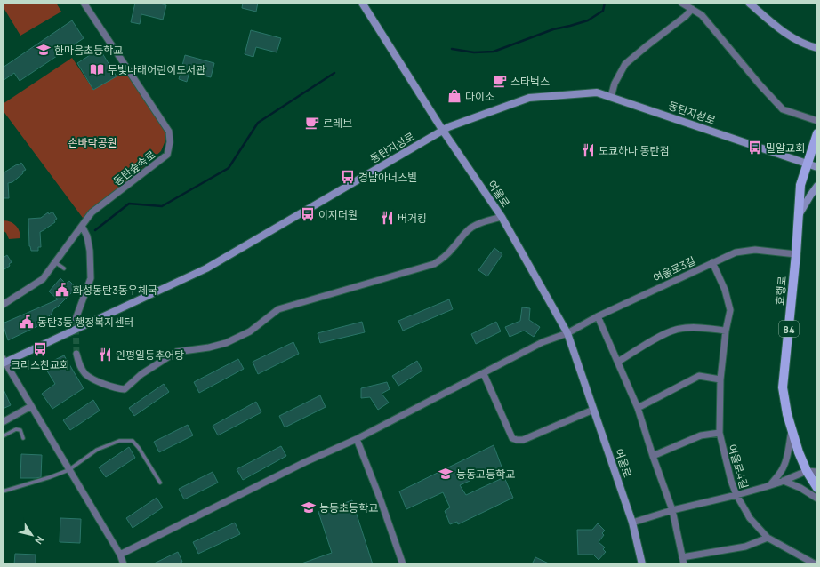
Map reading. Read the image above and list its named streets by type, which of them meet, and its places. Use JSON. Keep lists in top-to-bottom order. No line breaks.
{"streets":{"main road":["동탄지성로","여울로","효행로","84"],"street":["동탄숲속로","여울로3길","여울로4길"]},"crossings":[["동탄지성로","여울로"],["동탄지성로","효행로"],["여울로","여울로3길"],["여울로3길","효행로"],["여울로3길","여울로4길"]],"parks":["손바닥공원"],"places":{"school or university":["한마음초등학교","능동고등학교","능동초등학교"],"library":["두빛나래어린이도서관"],"cafe":["스타벅스","르레브"],"shop":["다이소"],"bus stop":["밀알교회","경남아너스빌","이지더원","크리스찬교회"],"restaurant":["도쿄하나 동탄점","버거킹","인평일등추어탕"],"public building":["화성동탄3동우체국","동탄3동 행정복지센터"]},"north":"bottom right"}
